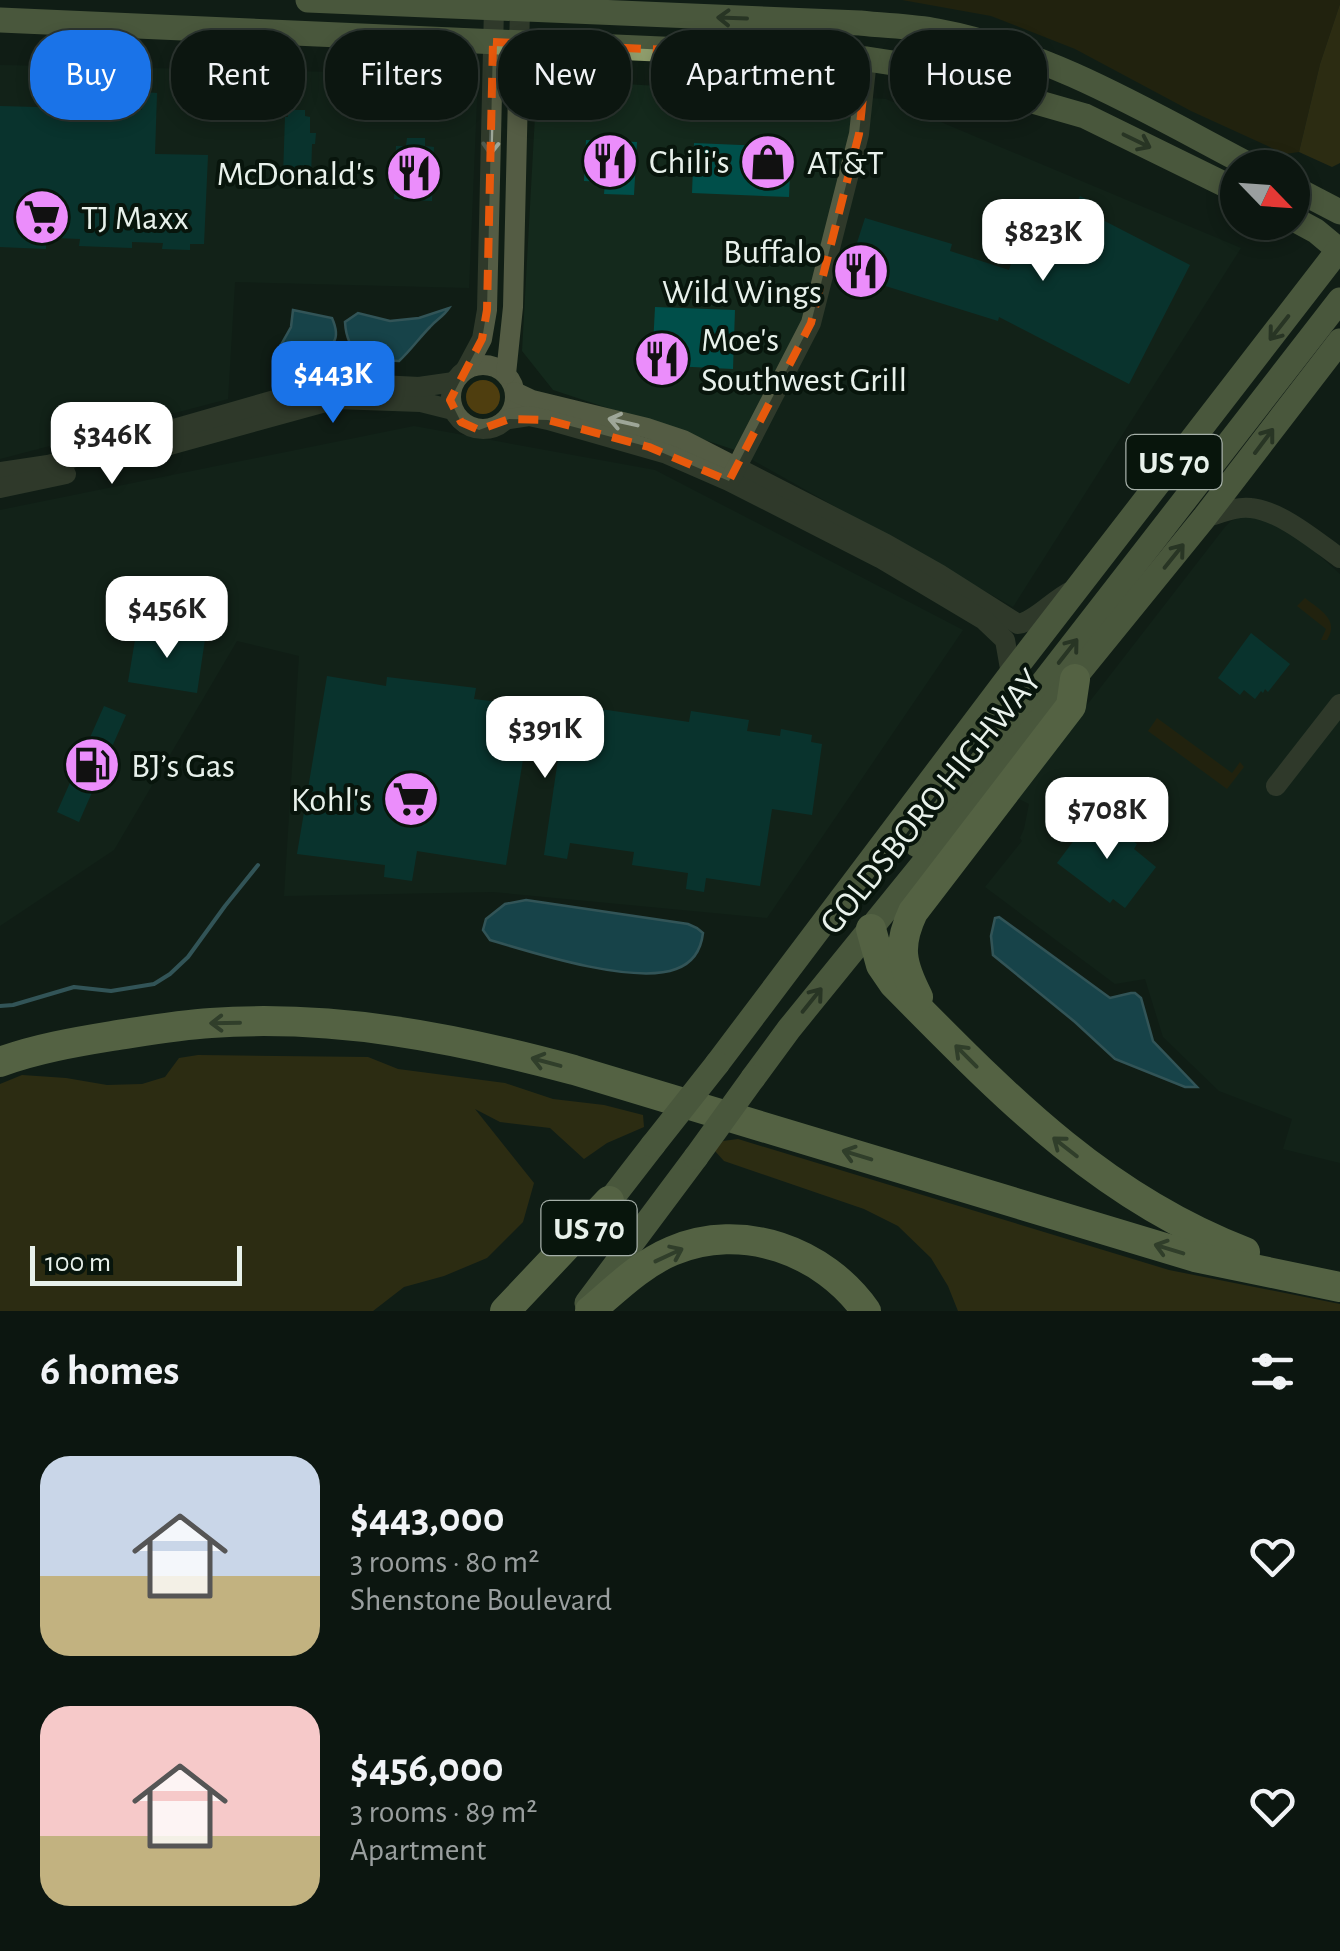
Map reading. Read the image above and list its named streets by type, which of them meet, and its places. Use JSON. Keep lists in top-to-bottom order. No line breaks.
{"streets":{"main road":["US 70","GOLDSBORO HIGHWAY"]},"crossings":[["US 70","GOLDSBORO HIGHWAY"]],"places":{"restaurant":["Chili's","McDonald's","Buffalo Wild Wings","Moe's Southwest Grill"],"shop":["AT&T"],"supermarket":["TJ Maxx","Kohl's"],"fuel station":["BJ’s Gas"]},"scale_bar":"100 m","north":"bottom right","page":{"chip":["Buy","Rent","Filters","New","Apartment","House"],"price":["$823K","$443K","$346K","$456K","$391K","$708K"],"scale":"100 m","heading":"6 homes","list":[{"name":"$443,000","note":"3 rooms · 80 m² · Shenstone Boulevard"},{"name":"$456,000","note":"3 rooms · 89 m² · Apartment"}]}}
